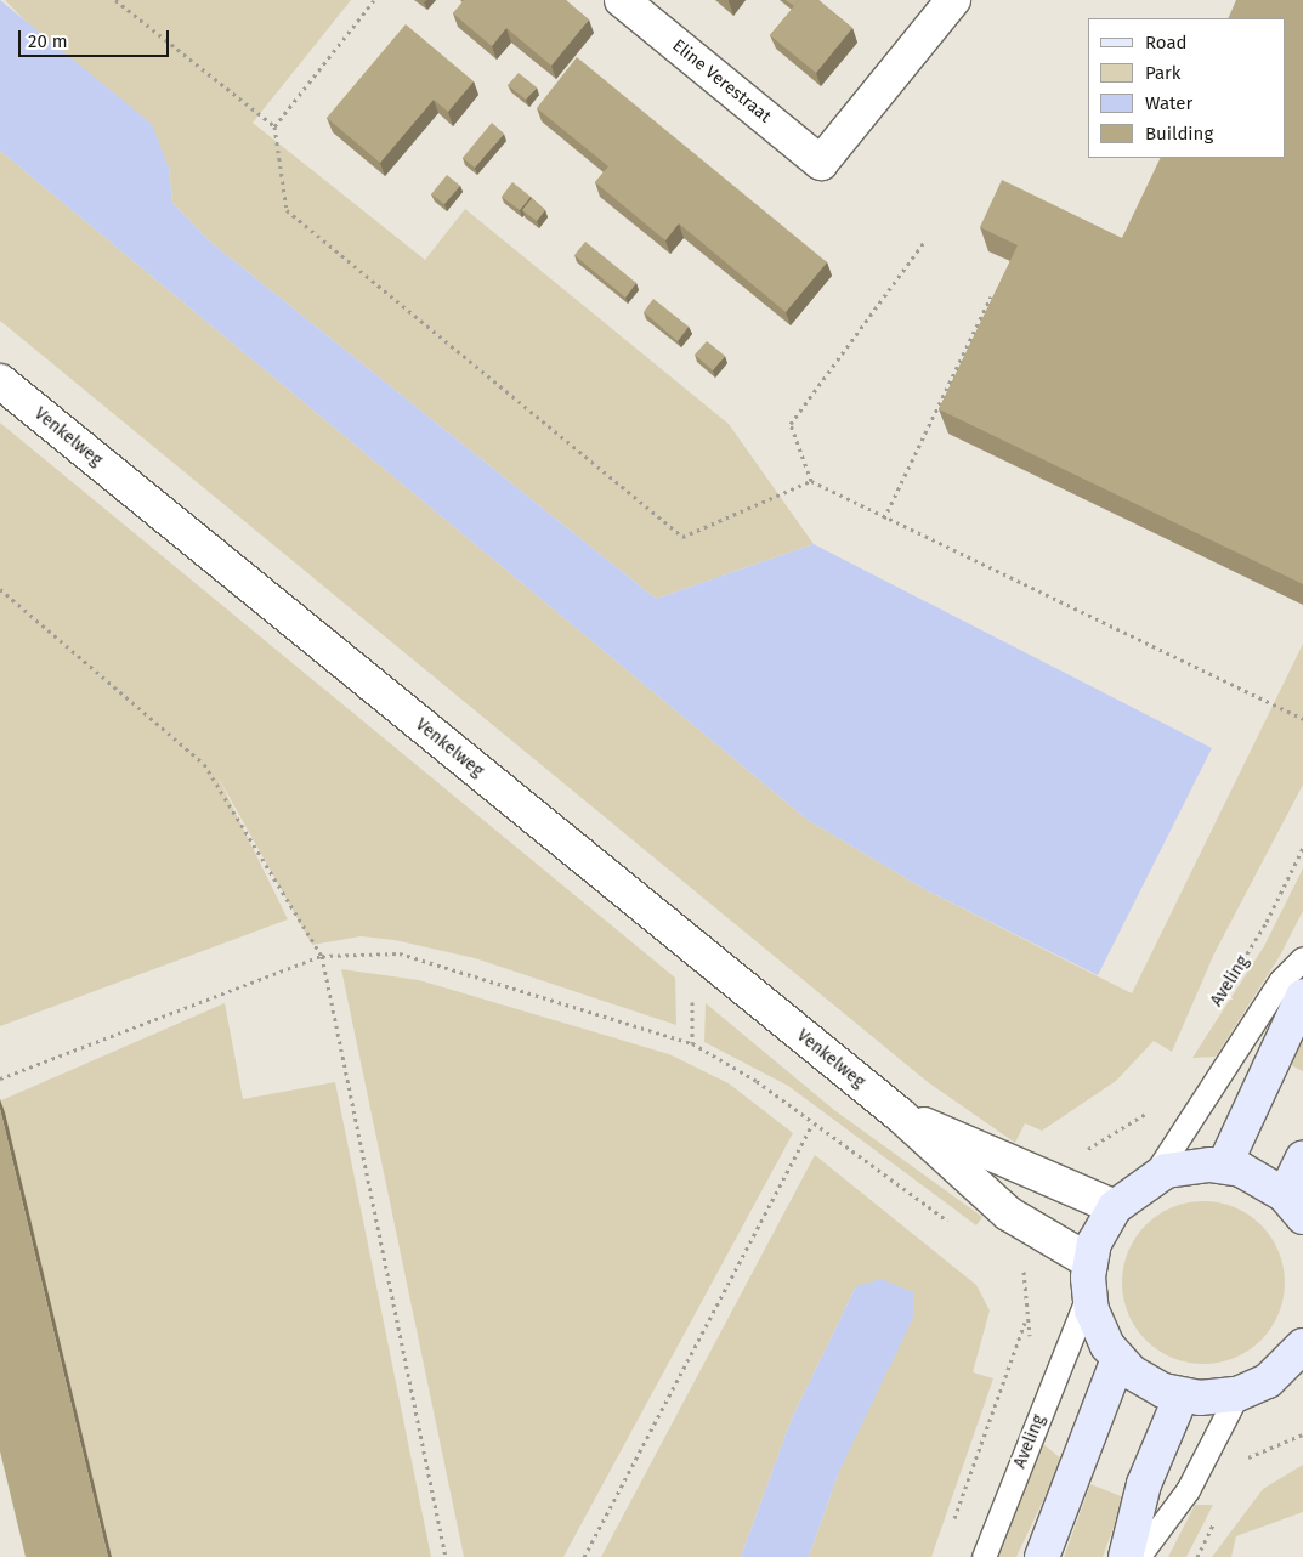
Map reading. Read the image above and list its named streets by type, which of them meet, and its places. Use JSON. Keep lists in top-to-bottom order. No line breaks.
{"streets":{"street":["Eline Verestraat","Venkelweg"],"lane":["Aveling"]},"crossings":[["Venkelweg","Aveling"]],"legend":["Road","Park","Water","Building"],"scale_bar":"20 m"}
